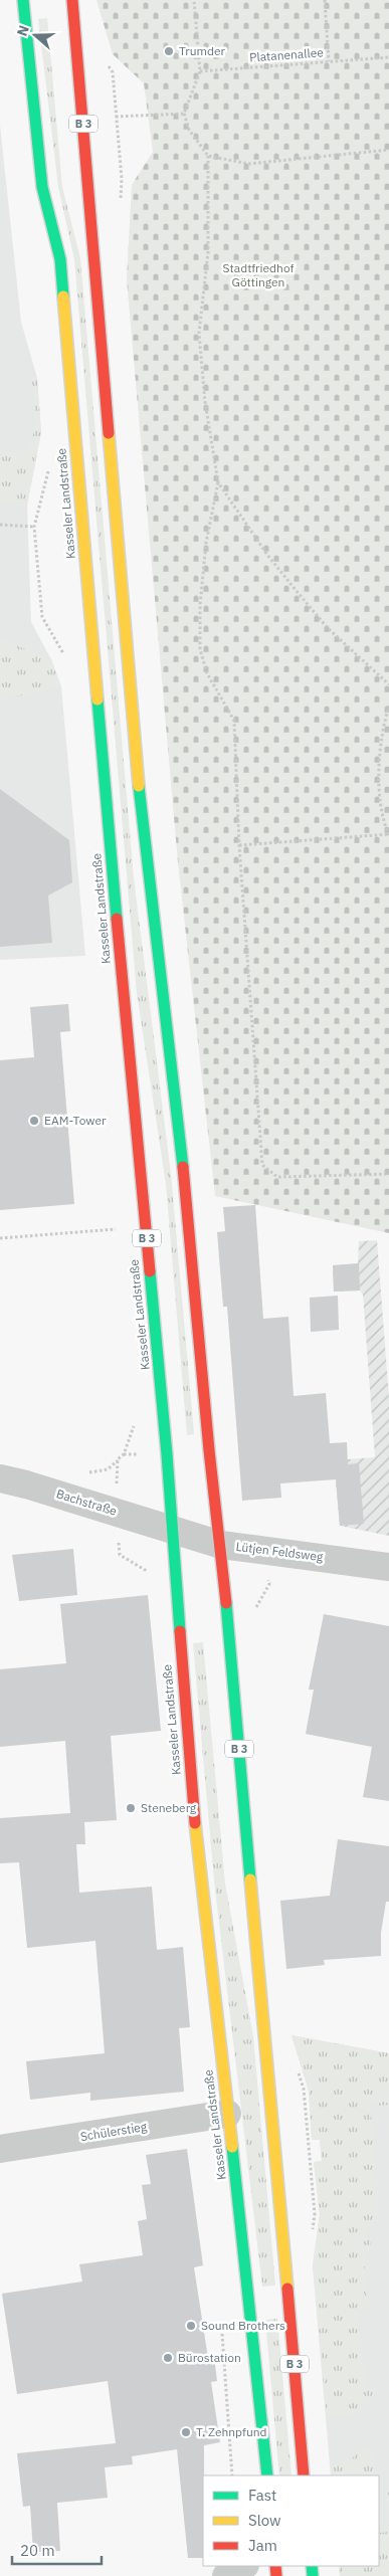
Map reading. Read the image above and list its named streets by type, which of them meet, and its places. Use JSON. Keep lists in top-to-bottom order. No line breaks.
{"streets":{"main road":["B 3","Kasseler Landstraße"],"street":["Bachstraße","Lütjen Feldsweg","Schülerstieg"],"path":["Platanenallee"]},"crossings":[["B 3","Lütjen Feldsweg"],["Kasseler Landstraße","Bachstraße"],["Kasseler Landstraße","Lütjen Feldsweg"],["Kasseler Landstraße","Schülerstieg"],["Bachstraße","Lütjen Feldsweg"]],"parks":["Stadtfriedhof Göttingen"],"places":["Trumder","EAM-Tower","Steneberg","Sound Brothers","Bürostation","T. Zehnpfund"],"legend":["Fast","Slow","Jam"],"scale_bar":"20 m","north":"left"}
